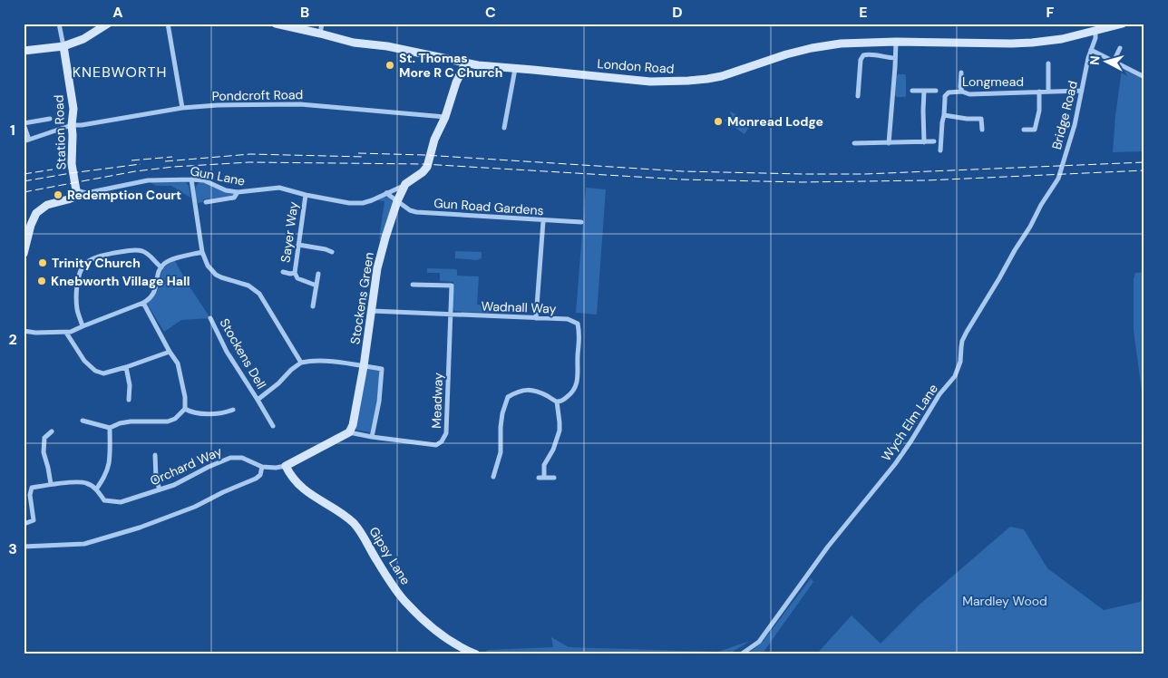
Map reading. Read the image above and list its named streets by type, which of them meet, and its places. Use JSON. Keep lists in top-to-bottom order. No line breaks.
{"streets":{"street":["London Road","Longmead","Pondcroft Road","Bridge Road","Station Road","Gun Lane","Gun Road Gardens","Sayer Way","Stockens Green","Wadnall Way","Stockens Dell","Meadway","Wych Elm Lane","Orchard Way","Gipsy Lane"]},"crossings":[["London Road","Bridge Road"],["Longmead","Bridge Road"],["Pondcroft Road","Station Road"],["Bridge Road","Wych Elm Lane"],["Station Road","Gun Lane"],["Gun Lane","Gun Road Gardens"],["Gun Lane","Sayer Way"],["Gun Lane","Stockens Green"],["Gun Road Gardens","Stockens Green"],["Stockens Green","Wadnall Way"],["Stockens Green","Meadway"],["Wadnall Way","Meadway"]],"districts":["KNEBWORTH"],"parks":["Mardley Wood"],"places":["St. Thomas More R C Church","Monread Lodge","Redemption Court","Trinity Church","Knebworth Village Hall"],"north":"left","grid":{"columns":["A","B","C","D","E","F"],"rows":["1","2","3"]}}
